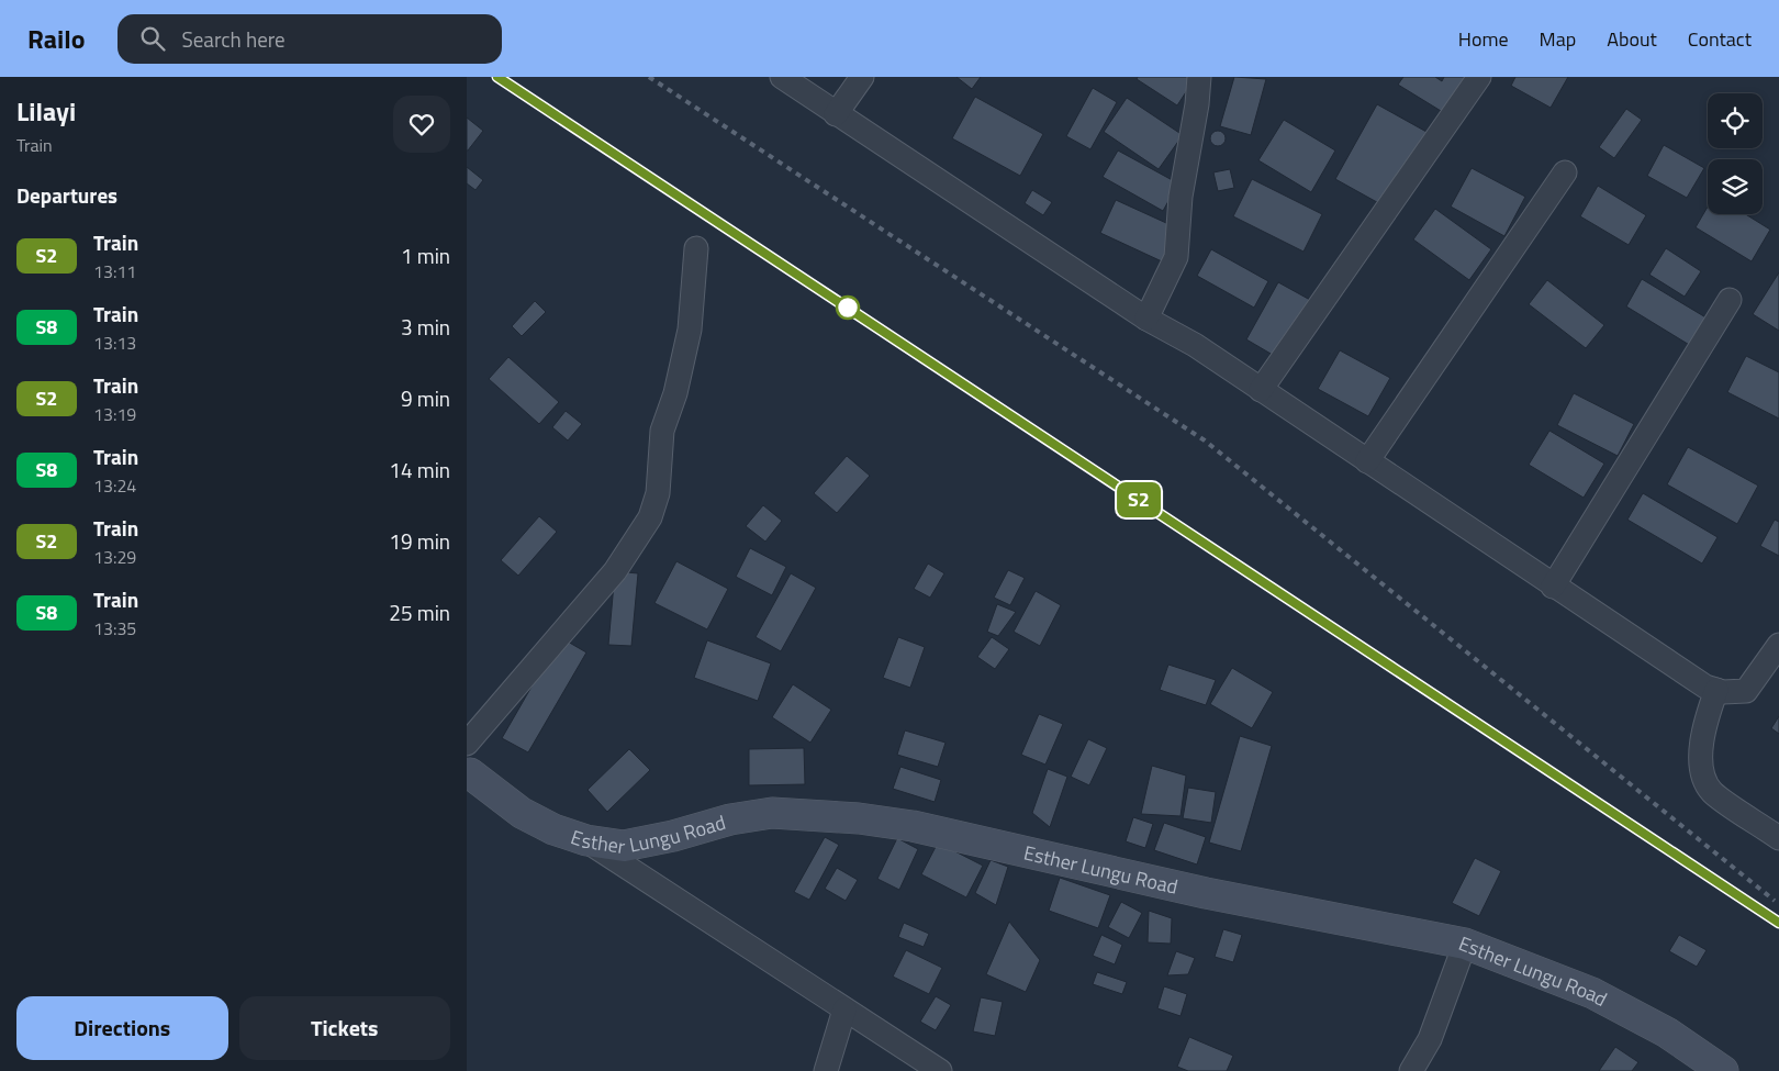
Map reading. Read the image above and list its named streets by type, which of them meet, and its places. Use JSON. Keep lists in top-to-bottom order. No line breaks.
{"streets":{"street":["Esther Lungu Road"]},"page":{"header":"Railo","search":"Search here","nav":["Home","Map","About","Contact"],"heading":[["Lilayi","Train"],"Departures"],"on_map":"S2","list":[{"mark":"S2","name":"Train","note":"13:11","value":"1 min"},{"mark":"S8","name":"Train","note":"13:13","value":"3 min"},{"mark":"S2","name":"Train","note":"13:19","value":"9 min"},{"mark":"S8","name":"Train","note":"13:24","value":"14 min"},{"mark":"S2","name":"Train","note":"13:29","value":"19 min"},{"mark":"S8","name":"Train","note":"13:35","value":"25 min"}],"buttons":["Directions","Tickets"]}}
